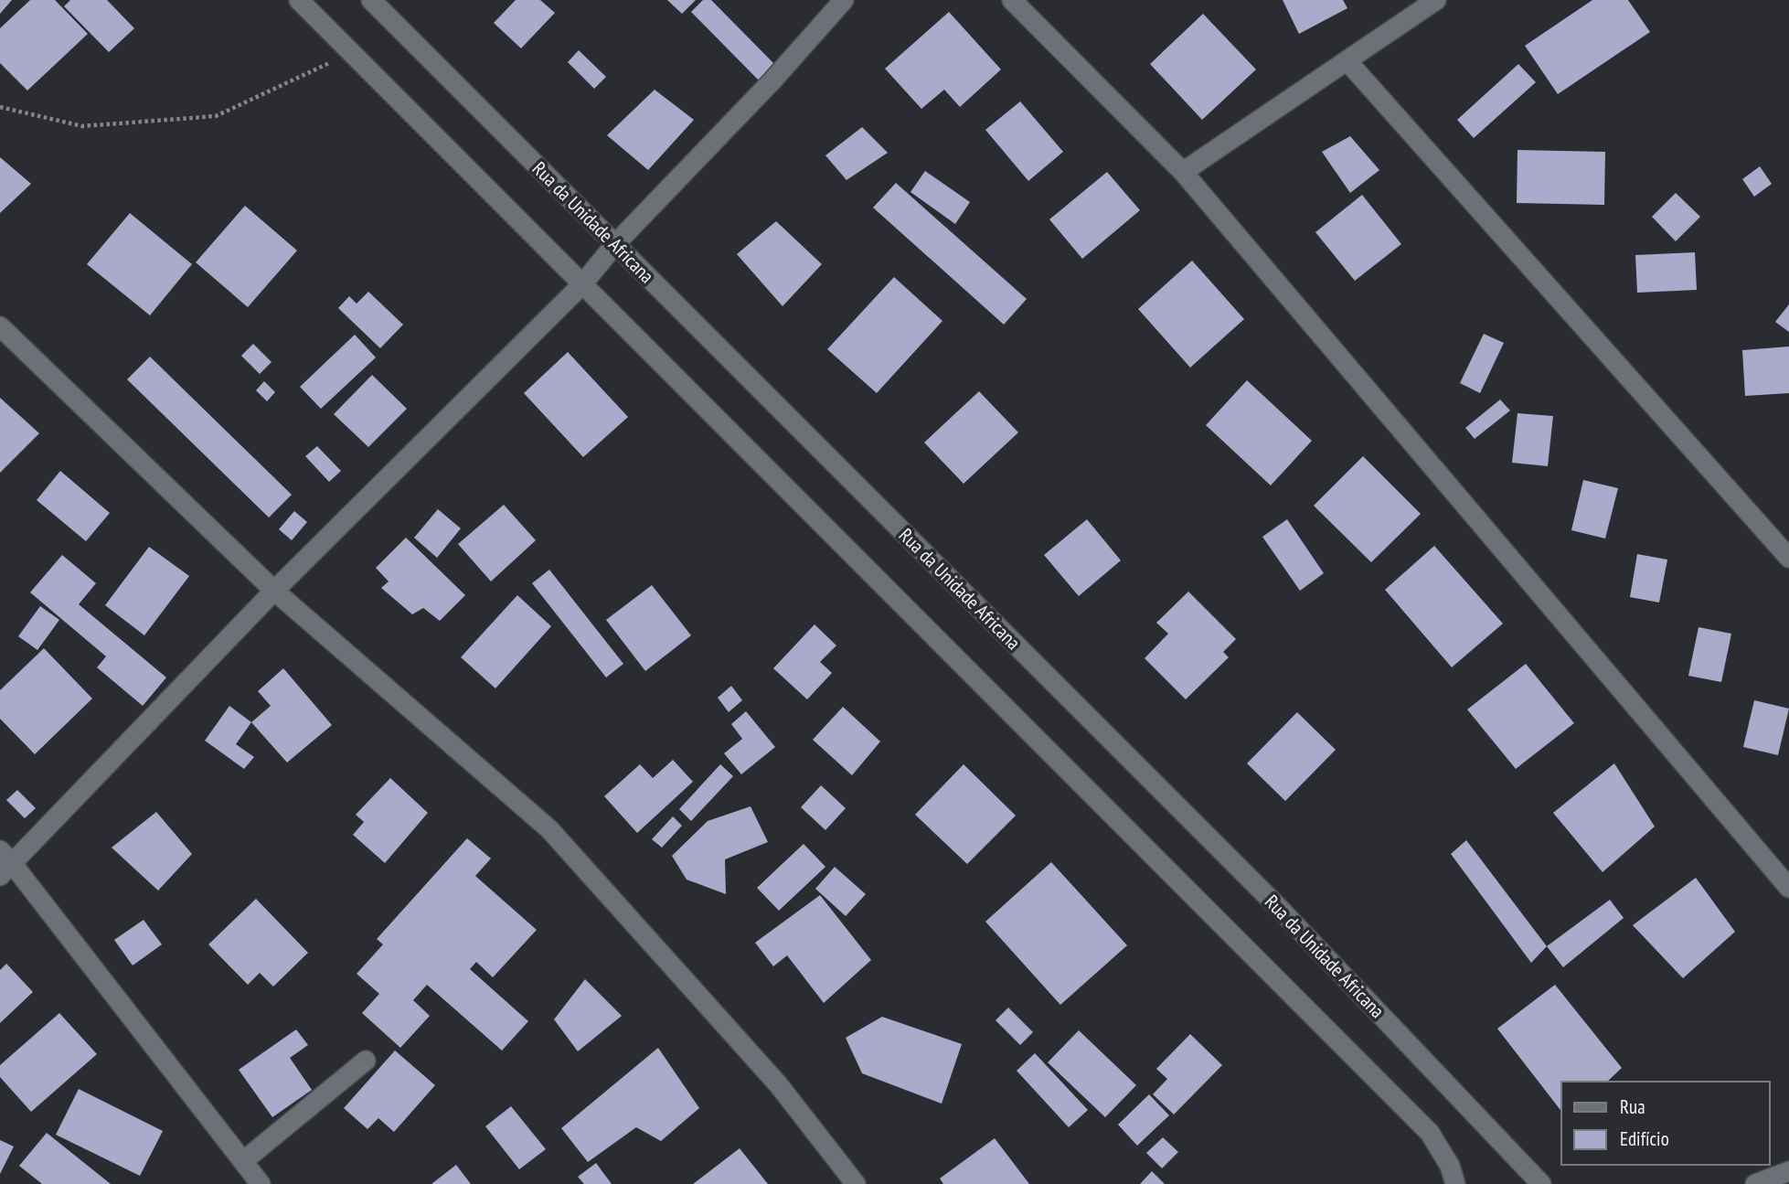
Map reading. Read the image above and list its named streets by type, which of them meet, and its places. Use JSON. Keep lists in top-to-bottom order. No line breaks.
{"streets":{"street":["Rua da Unidade Africana"]},"legend":["Rua","Edifício"]}
